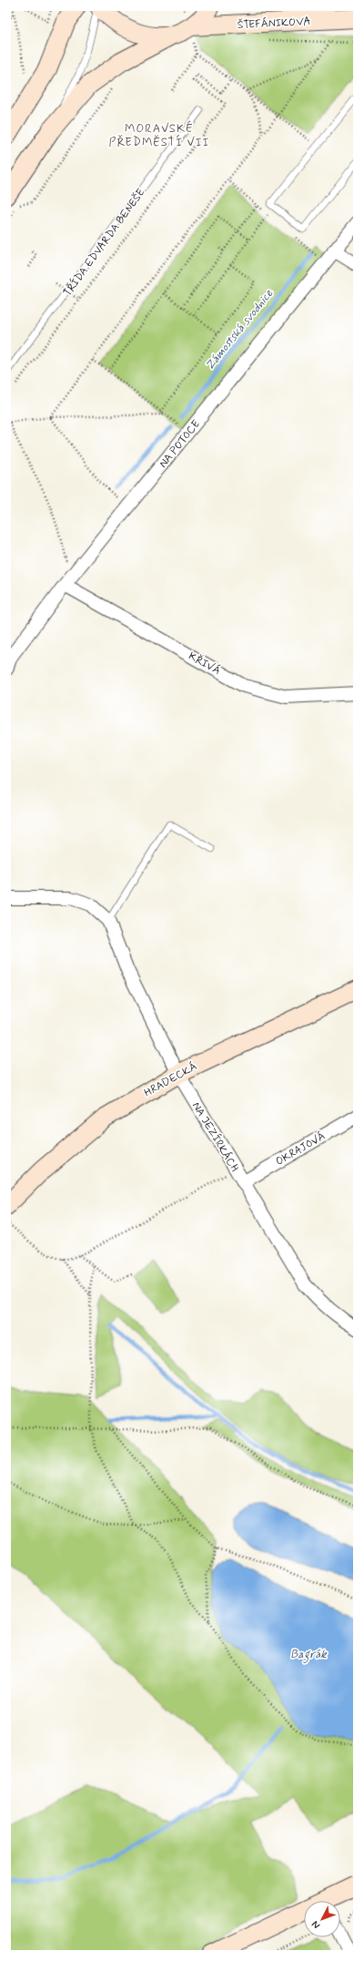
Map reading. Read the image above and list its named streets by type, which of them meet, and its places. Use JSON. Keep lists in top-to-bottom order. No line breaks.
{"streets":{"street":["ŠTEFÁNIKOVA","NA POTOCE","KŘIVÁ","HRADECKÁ","NA JEZÍRKÁCH","OKRAJOVÁ"],"lane":["TŘÍDA EDVARDA BENEŠE"]},"crossings":[["NA POTOCE","KŘIVÁ"],["HRADECKÁ","NA JEZÍRKÁCH"],["NA JEZÍRKÁCH","OKRAJOVÁ"]],"districts":["MORAVSKÉ PŘEDMĚSTÍ VII"],"water":["Zámostská svodnice","Bagrák"],"north":"bottom left"}
